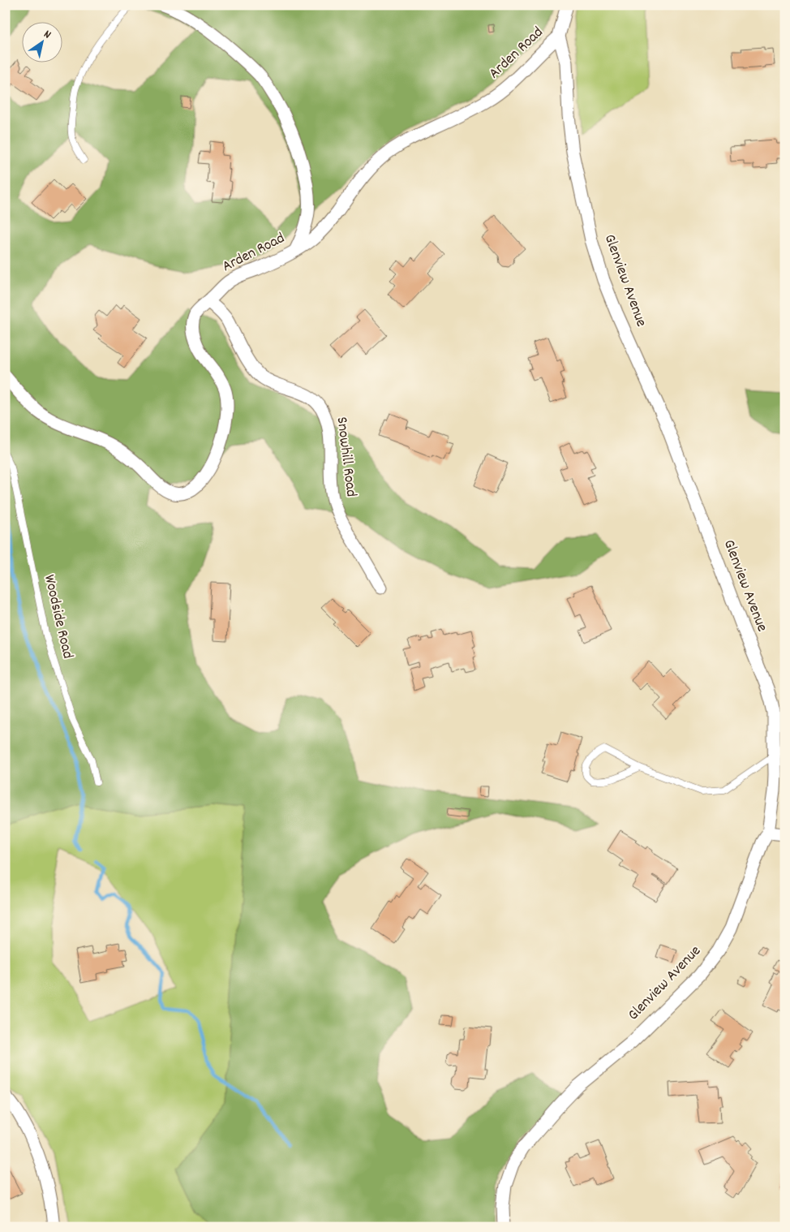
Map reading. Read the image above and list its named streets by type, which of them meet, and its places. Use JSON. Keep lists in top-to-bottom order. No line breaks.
{"streets":{"street":["Arden Road","Glenview Avenue","Snowhill Road"],"lane":["Woodside Road"]},"crossings":[["Arden Road","Glenview Avenue"],["Arden Road","Snowhill Road"]],"north":"top right"}
